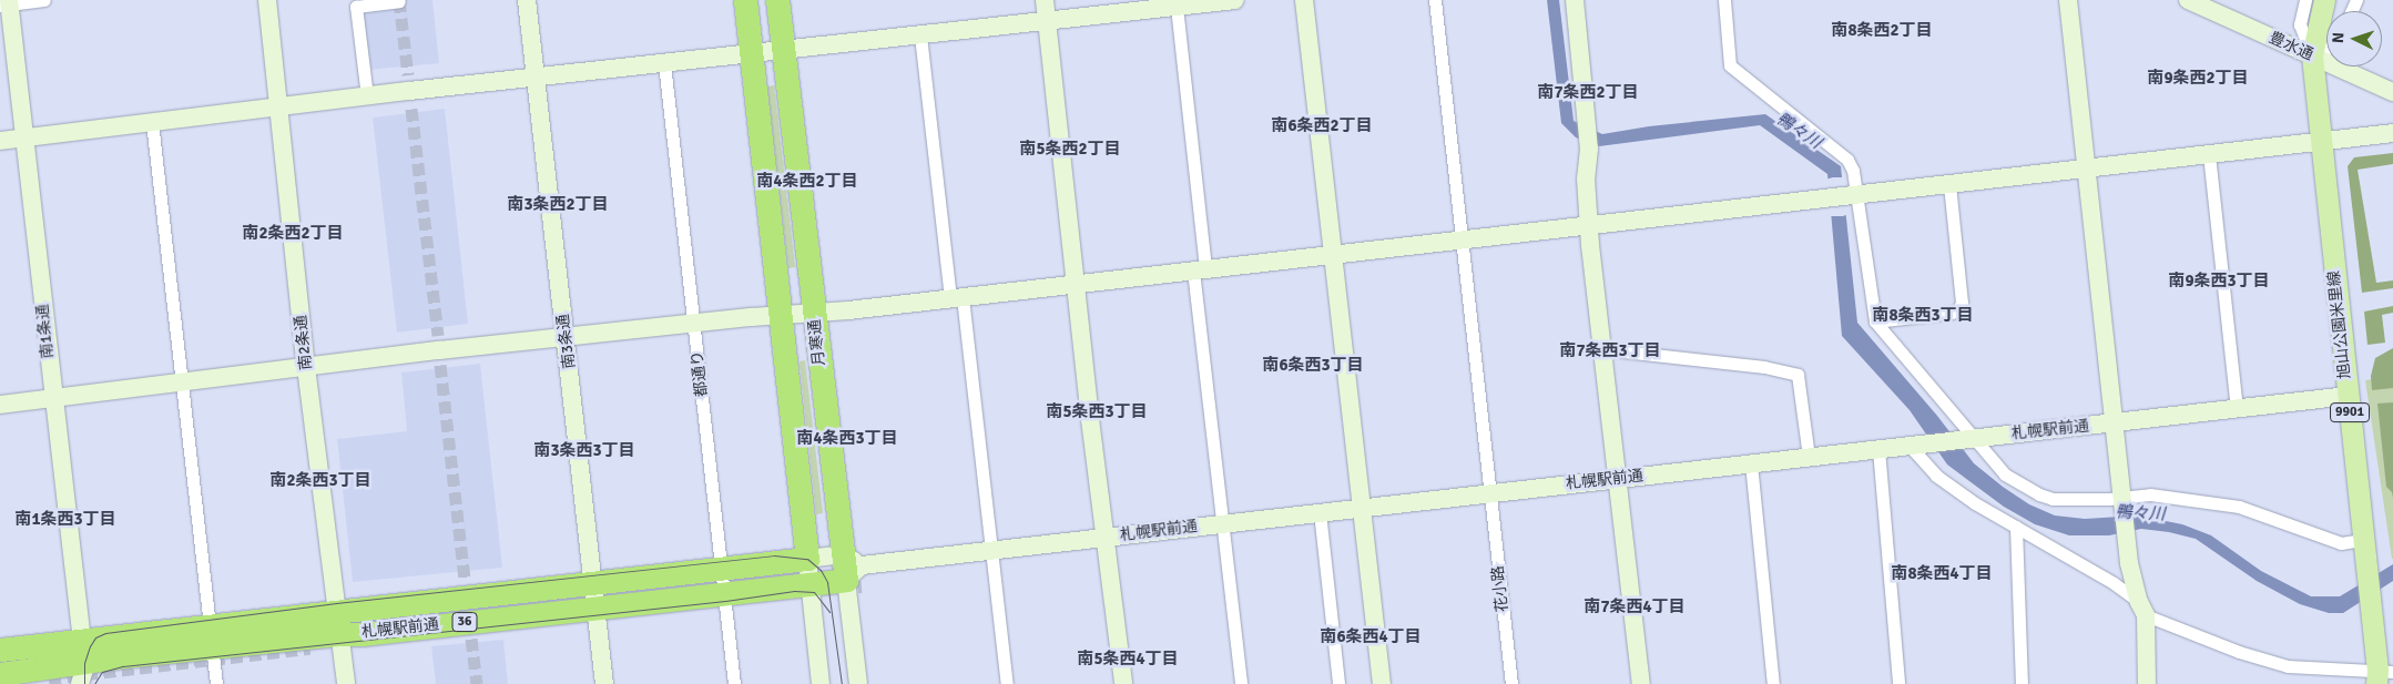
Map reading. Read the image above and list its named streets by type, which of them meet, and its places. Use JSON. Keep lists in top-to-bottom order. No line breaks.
{"streets":{"highway":["月寒通","札幌駅前通","36"],"main road":["旭山公園米里線","9901"],"street":["豊水通","南1条通","南3条通","南2条通","都通り","花小路"]},"crossings":[["豊水通","旭山公園米里線"],["旭山公園米里線","札幌駅前通"],["南1条通","札幌駅前通"],["南3条通","札幌駅前通"],["南2条通","札幌駅前通"],["月寒通","札幌駅前通"],["都通り","札幌駅前通"],["札幌駅前通","花小路"]],"districts":["南8条西2丁目","南9条西2丁目","南7条西2丁目","南6条西2丁目","南5条西2丁目","南4条西2丁目","南3条西2丁目","南2条西2丁目","南9条西3丁目","南8条西3丁目","南7条西3丁目","南6条西3丁目","南5条西3丁目","南4条西3丁目","南3条西3丁目","南2条西3丁目","南1条西3丁目","南8条西4丁目","南7条西4丁目","南6条西4丁目","南5条西4丁目"],"water":["鴨々川"],"north":"left"}
